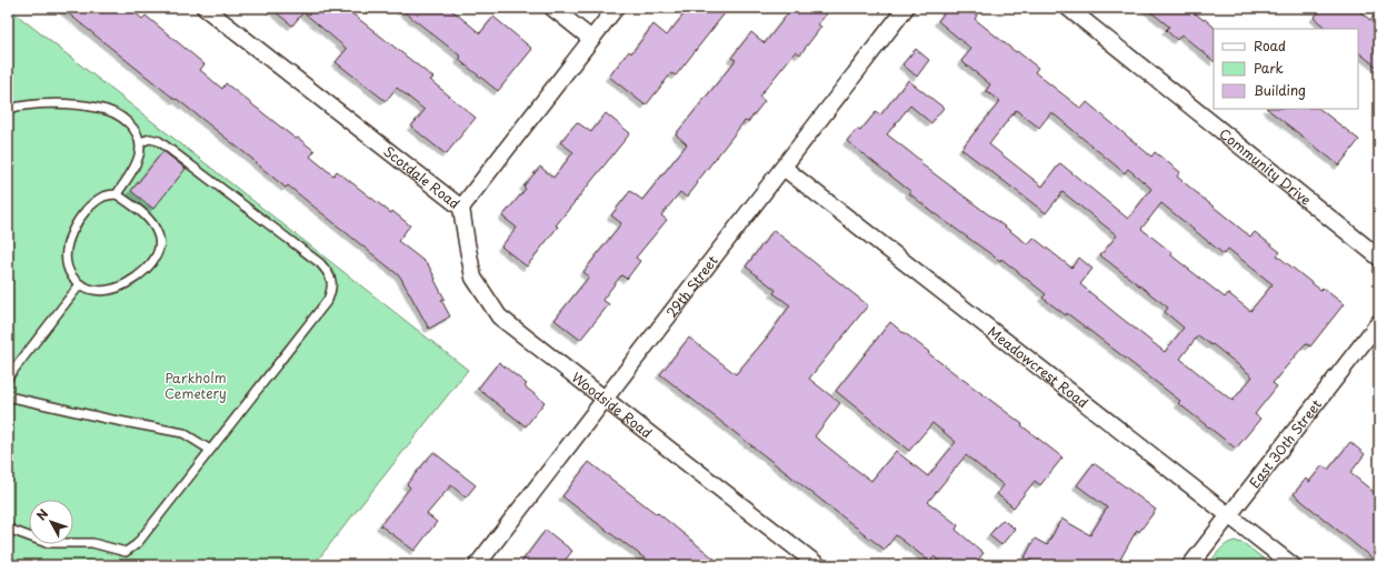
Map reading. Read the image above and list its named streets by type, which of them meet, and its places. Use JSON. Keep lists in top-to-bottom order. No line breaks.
{"streets":{"street":["Community Drive","Scotdale Road","29th Street","Meadowcrest Road","Woodside Road","East 30th Street"]},"crossings":[["Scotdale Road","Woodside Road"],["29th Street","Meadowcrest Road"],["29th Street","Woodside Road"],["Meadowcrest Road","East 30th Street"]],"parks":["Parkholm Cemetery"],"legend":["Road","Park","Building"],"north":"top left"}
